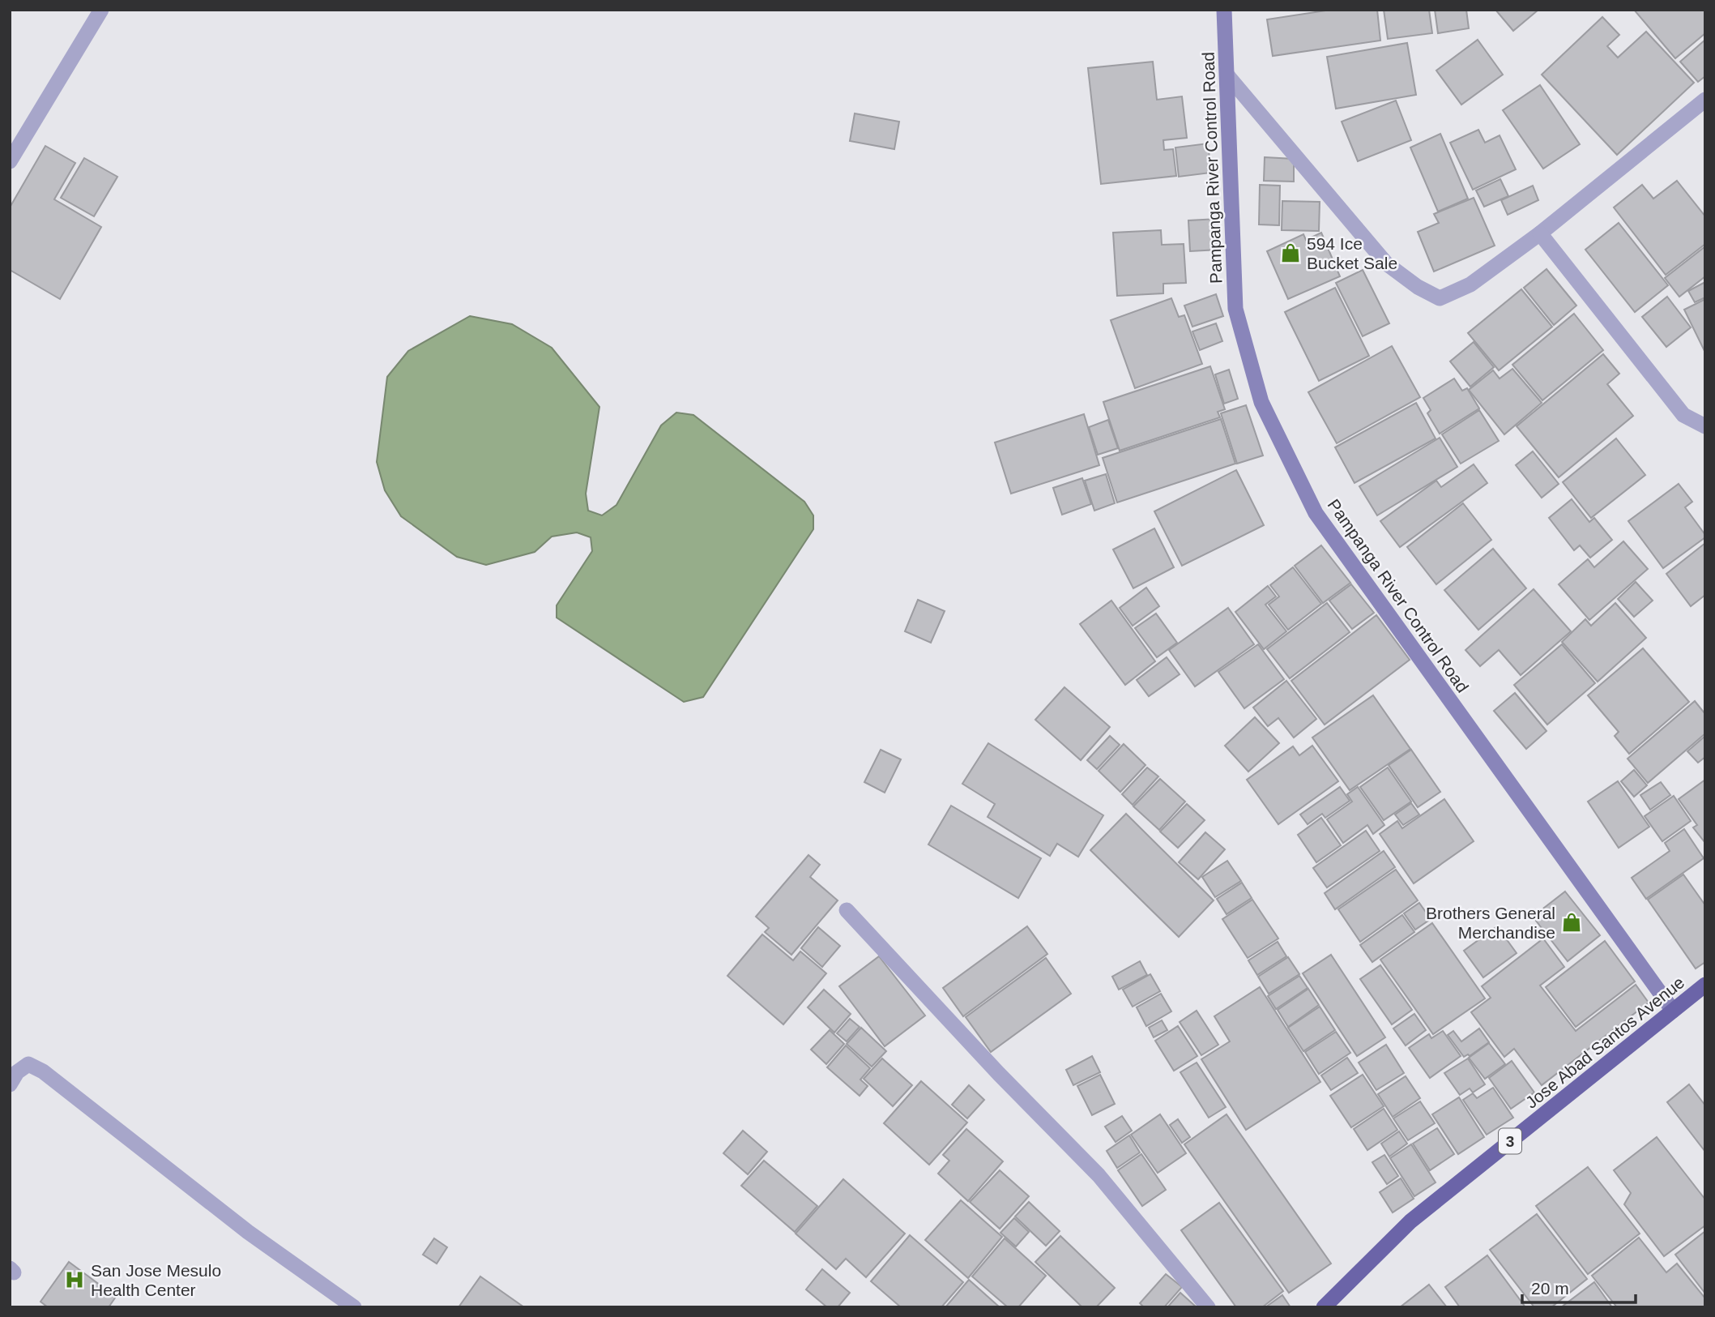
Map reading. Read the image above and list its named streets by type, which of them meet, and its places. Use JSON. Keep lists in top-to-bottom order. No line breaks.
{"streets":{"highway":["Jose Abad Santos Avenue","3"],"main road":["Pampanga River Control Road"]},"crossings":[["Pampanga River Control Road","Jose Abad Santos Avenue"]],"places":{"shop":["594 Ice Bucket Sale","Brothers General Merchandise"],"hospital":["San Jose Mesulo Health Center"]},"scale_bar":"20 m"}
